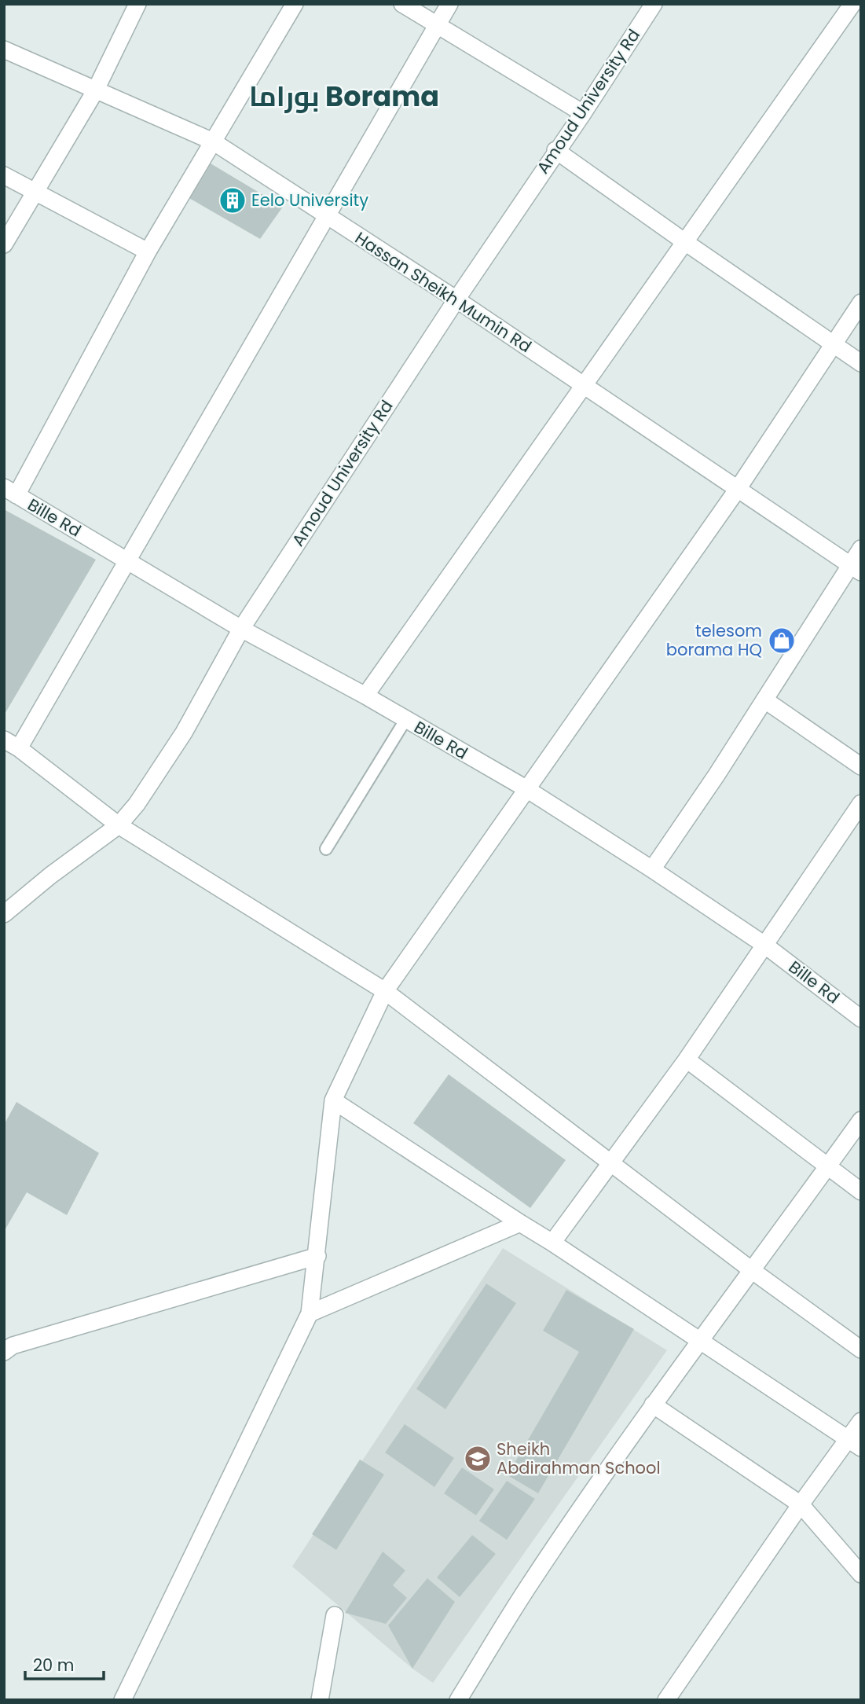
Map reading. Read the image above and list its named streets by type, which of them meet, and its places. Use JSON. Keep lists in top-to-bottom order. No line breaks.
{"streets":{"street":["Amoud University Rd","Hassan Sheikh Mumin Rd","Bille Rd"]},"crossings":[["Amoud University Rd","Hassan Sheikh Mumin Rd"],["Amoud University Rd","Bille Rd"]],"districts":["بوراما Borama"],"places":{"building":["Eelo University"],"shop":["telesom borama HQ"],"school or university":["Sheikh Abdirahman School"]},"scale_bar":"20 m"}
